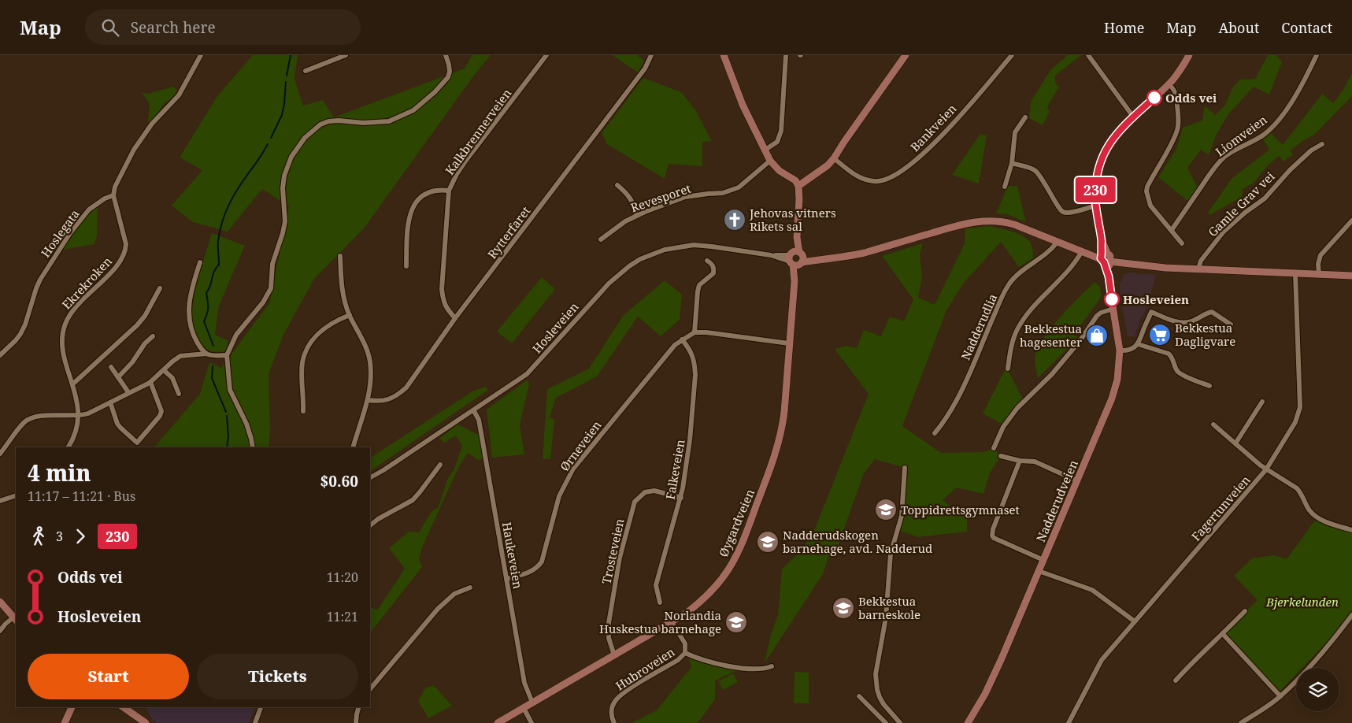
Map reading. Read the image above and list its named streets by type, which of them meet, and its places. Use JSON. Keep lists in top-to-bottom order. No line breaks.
{"streets":{"street":["Bankveien","Kalkbrennerveien","Liomveien","Revesporet","Gamle Grav vei","Rytterfaret","Hoslegata","Ekrekroken","Nadderudlia","Hosleveien","Ørneveien","Falkeveien","Nadderudveien","Fagertunveien","Øygardveien","Trosteveien","Haukeveien","Hubroveien"]},"crossings":[["Kalkbrennerveien","Rytterfaret"],["Gamle Grav vei","Hosleveien"],["Hoslegata","Ekrekroken"],["Nadderudlia","Hosleveien"],["Hosleveien","Nadderudveien"],["Hosleveien","Fagertunveien"],["Hosleveien","Øygardveien"],["Hosleveien","Haukeveien"],["Ørneveien","Falkeveien"],["Ørneveien","Haukeveien"],["Falkeveien","Trosteveien"],["Øygardveien","Trosteveien"],["Øygardveien","Haukeveien"]],"parks":["Bjerkelunden"],"places":{"other":["Odds vei","Hosleveien"],"church":["Jehovas vitners Rikets sal"],"supermarket":["Bekkestua Dagligvare"],"shop":["Bekkestua hagesenter"],"school or university":["Toppidrettsgymnaset","Nadderudskogen barnehage, avd. Nadderud","Bekkestua barneskole","Norlandia Huskestua barnehage"]},"lines":["bus line 230"],"page":{"header":"Map","search":"Search here","nav":["Home","Map","About","Contact"],"on_map":"230","heading":["4 min","11:17 – 11:21 · Bus","$0.60"],"legs":["3","230"],"list":[{"name":"Odds vei","value":"11:20"},{"name":"Hosleveien","value":"11:21"}],"buttons":["Start","Tickets"]}}
